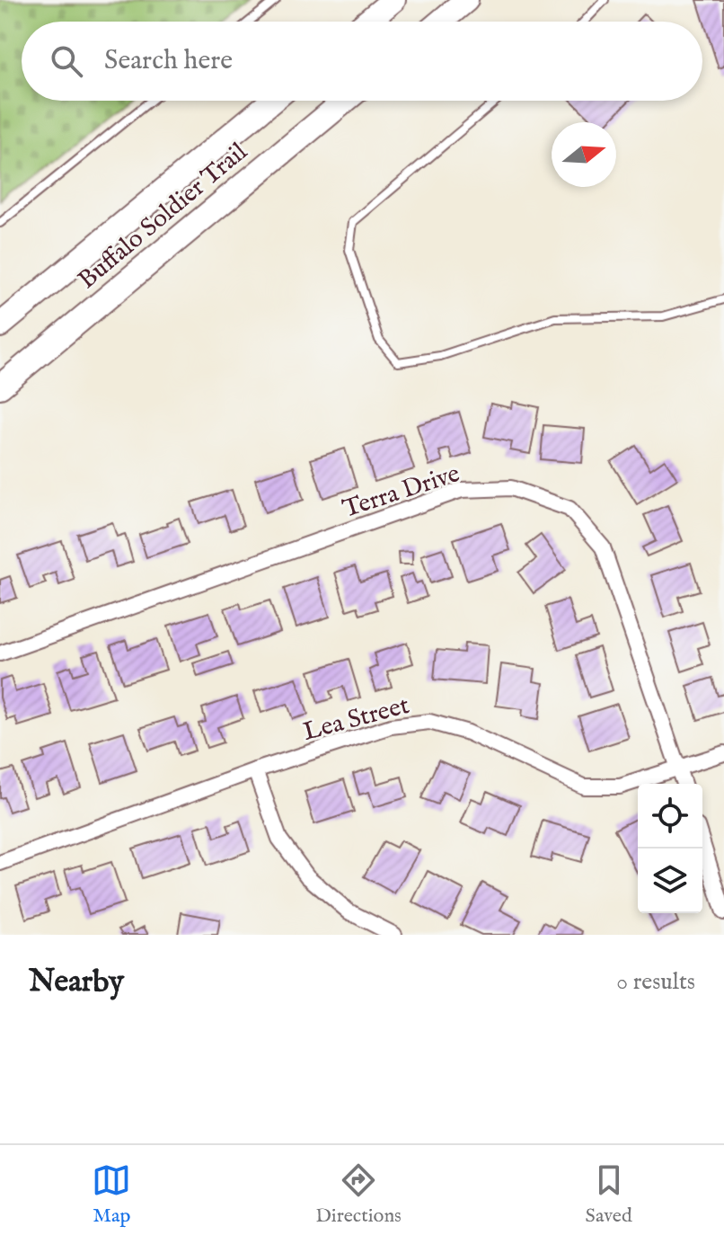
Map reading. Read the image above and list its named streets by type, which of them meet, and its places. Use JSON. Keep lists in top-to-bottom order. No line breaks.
{"streets":{"main road":["Buffalo Soldier Trail"],"street":["Terra Drive","Lea Street"]},"crossings":[["Terra Drive","Lea Street"]],"north":"right","page":{"search":"Search here","heading":["Nearby","0 results"],"nav":["Map","Directions","Saved"]}}
